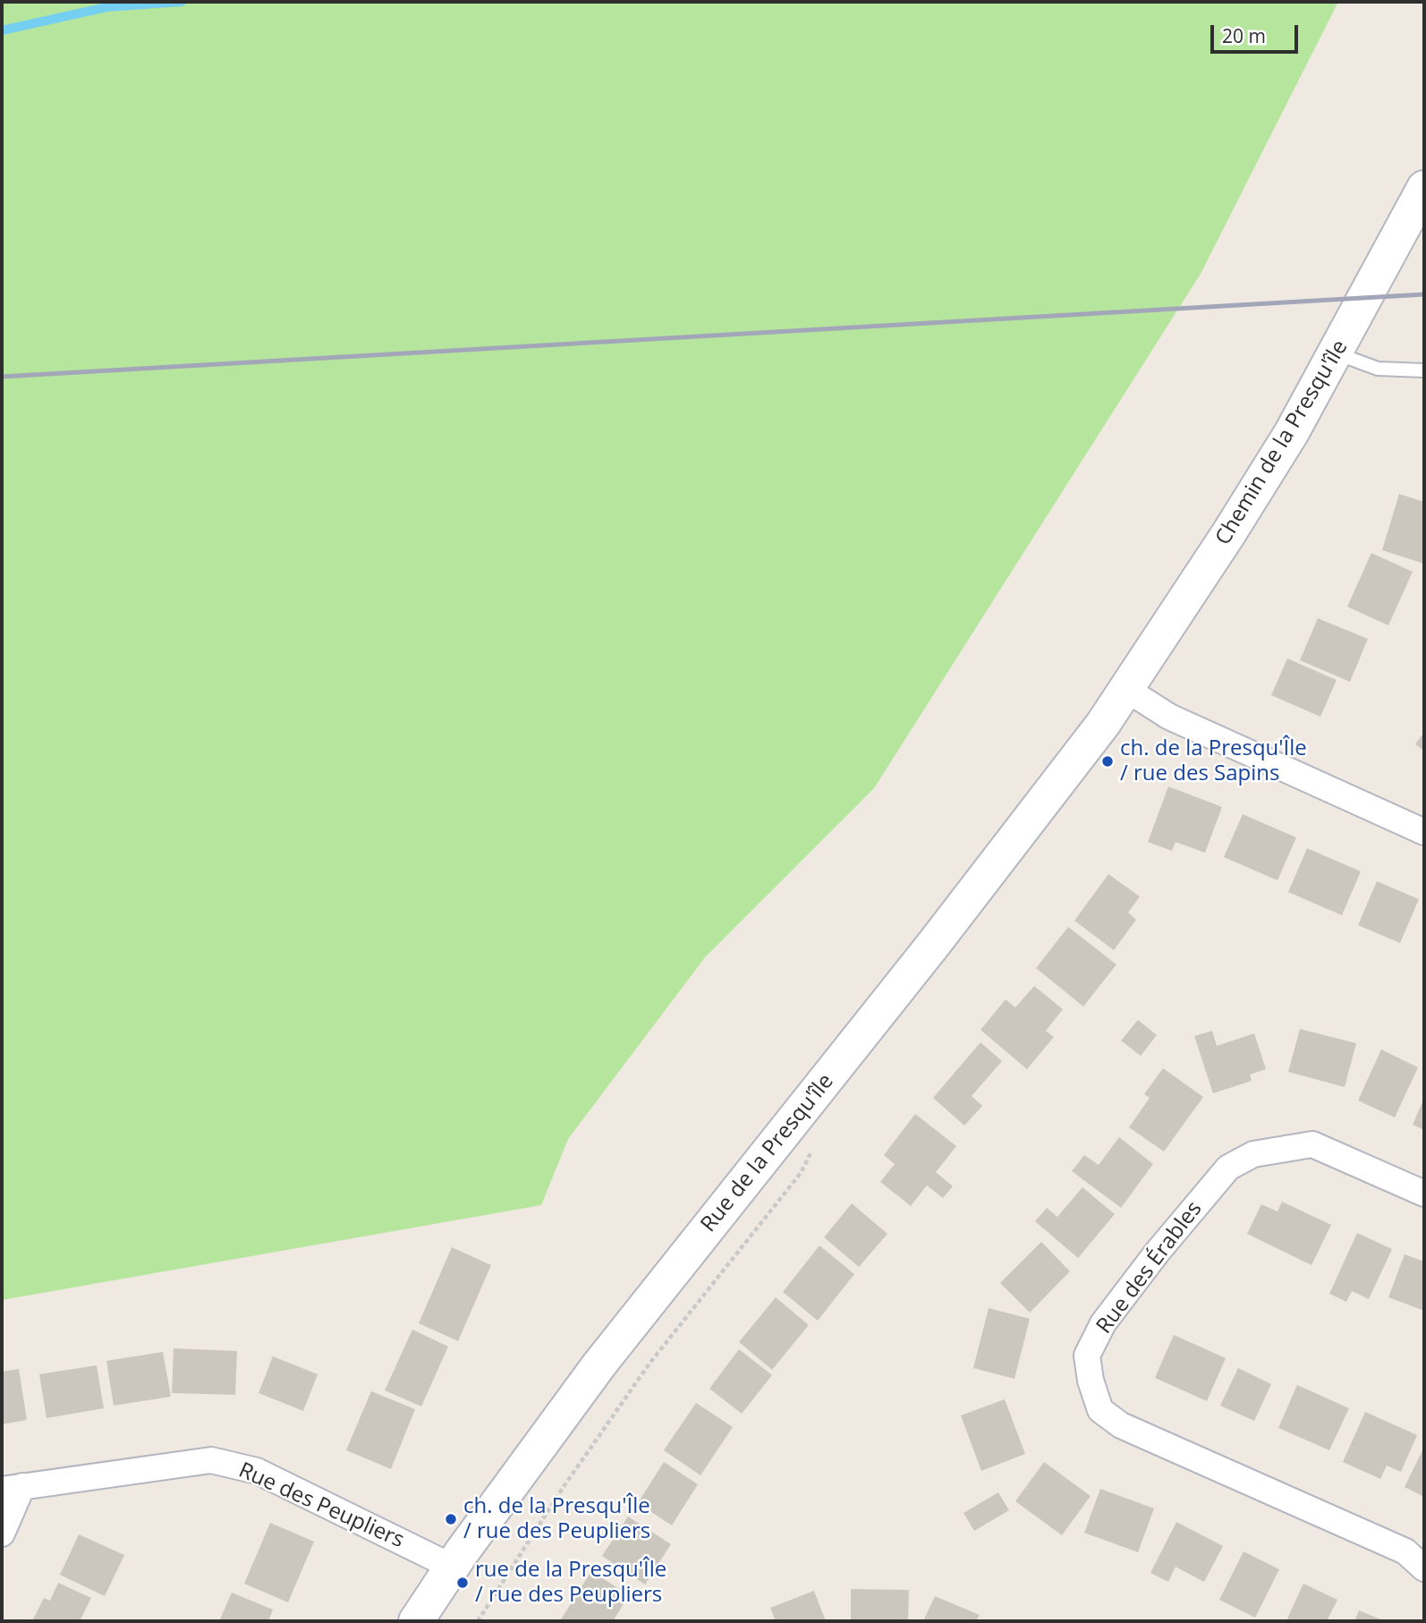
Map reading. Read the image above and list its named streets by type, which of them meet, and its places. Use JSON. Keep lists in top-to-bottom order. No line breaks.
{"streets":{"street":["Chemin de la Presqu'île","Rue de la Presqu'île","Rue des Érables","Rue des Peupliers"]},"crossings":[["Chemin de la Presqu'île","Rue de la Presqu'île"],["Rue de la Presqu'île","Rue des Peupliers"]],"places":["ch. de la Presqu'Île / rue des Sapins","ch. de la Presqu'Île / rue des Peupliers","rue de la Presqu'Île / rue des Peupliers"],"scale_bar":"20 m"}
